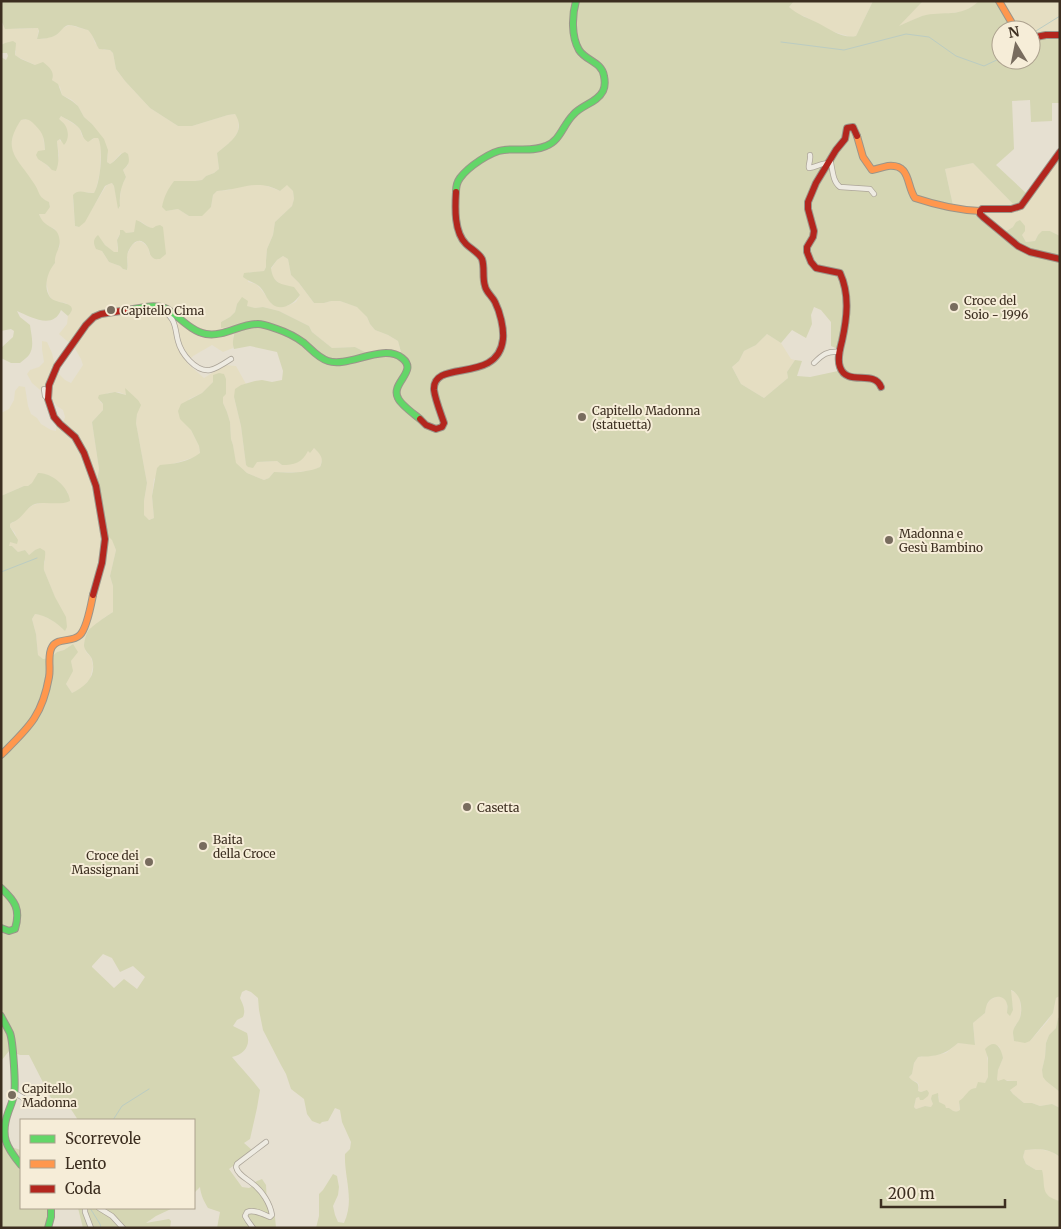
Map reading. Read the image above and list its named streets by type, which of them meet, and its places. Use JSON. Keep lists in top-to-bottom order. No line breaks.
{"places":["Croce del Soio - 1996","Capitello Cima","Capitello Madonna (statuetta)","Madonna e Gesù Bambino","Casetta","Baita della Croce","Croce dei Massignani","Capitello Madonna"],"legend":["Scorrevole","Lento","Coda"],"scale_bar":"200 m","north":"top"}
